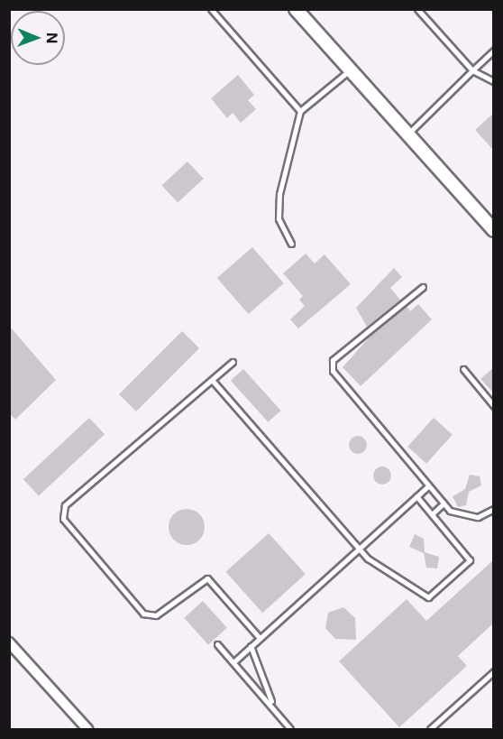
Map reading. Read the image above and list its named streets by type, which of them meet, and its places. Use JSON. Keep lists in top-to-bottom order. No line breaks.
{"north":"right"}
